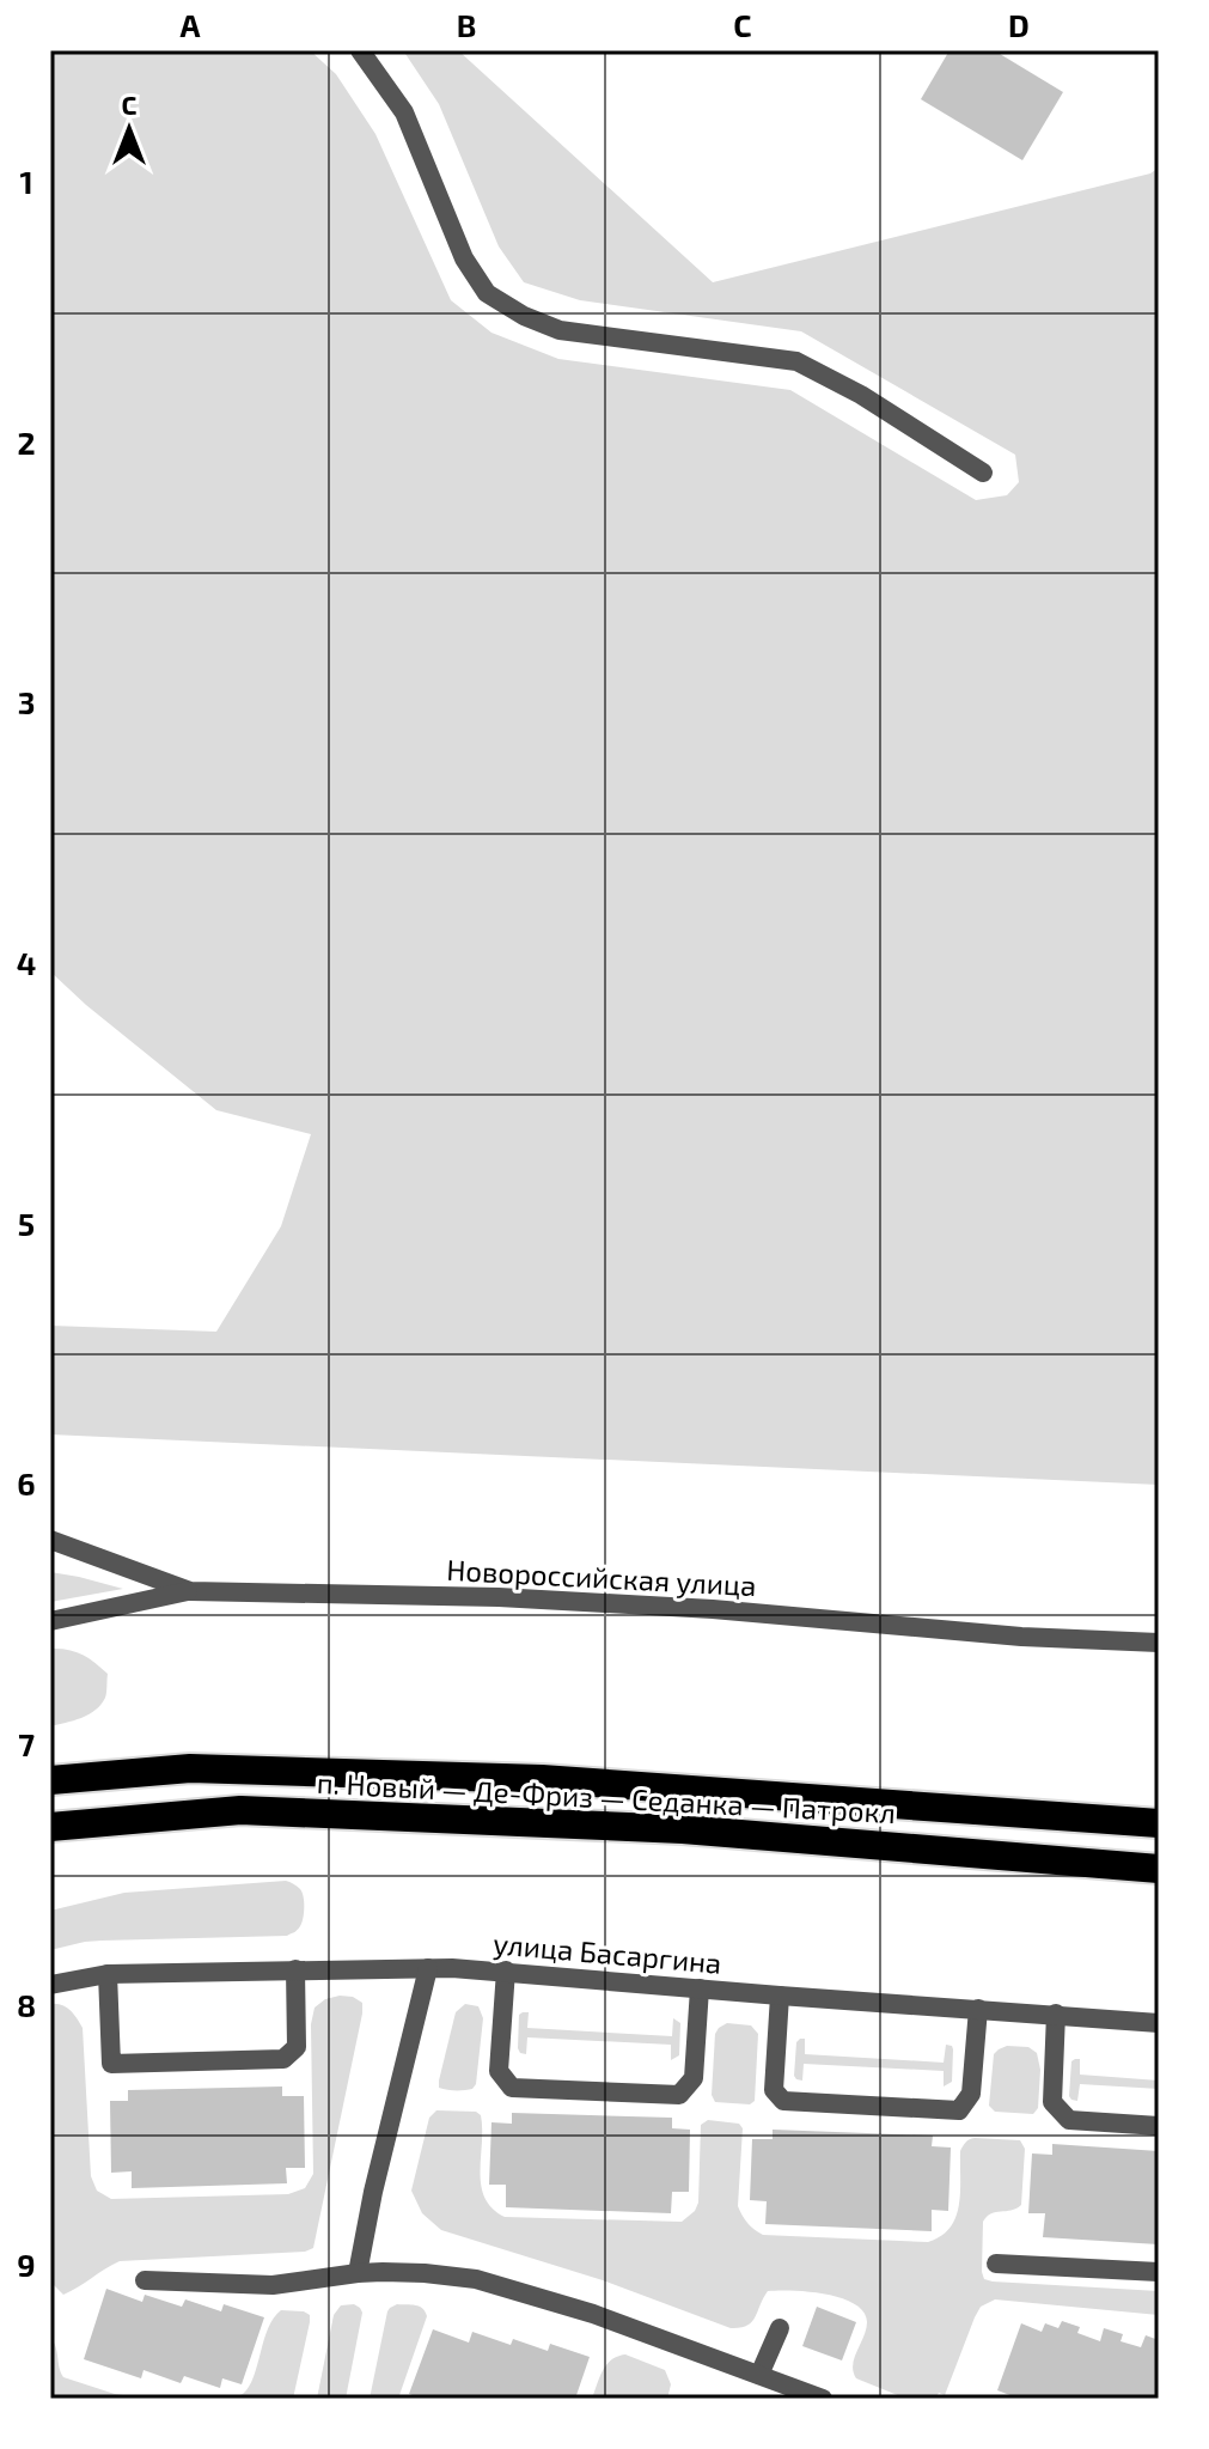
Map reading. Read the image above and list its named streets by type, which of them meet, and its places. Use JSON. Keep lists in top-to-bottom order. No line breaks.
{"streets":{"highway":["п. Новый — Де-Фриз — Седанка — Патрокл"],"street":["Новороссийская улица","улица Басаргина"]},"north":"top","grid":{"columns":["A","B","C","D"],"rows":["1","2","3","4","5","6","7","8","9"]}}
